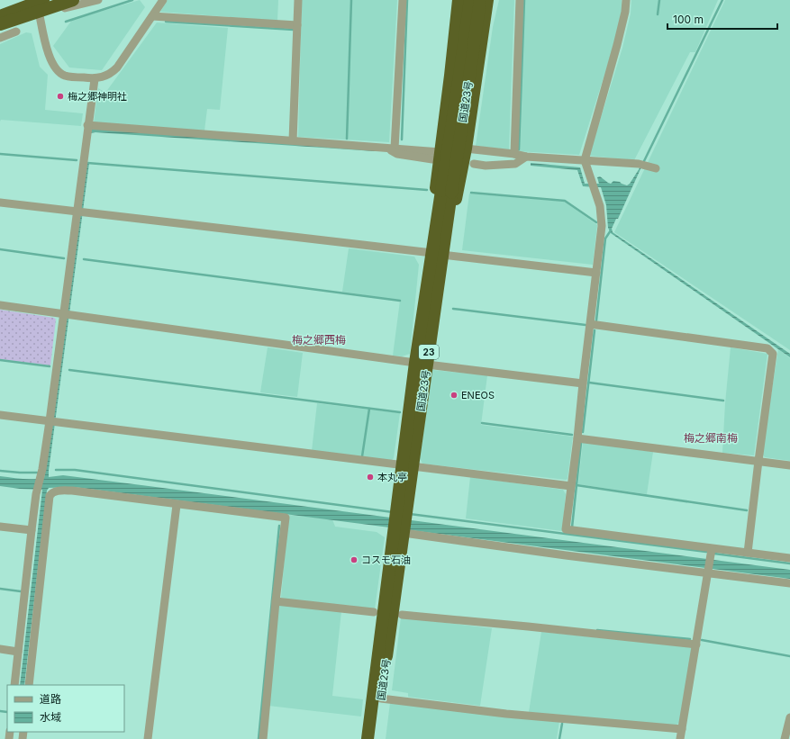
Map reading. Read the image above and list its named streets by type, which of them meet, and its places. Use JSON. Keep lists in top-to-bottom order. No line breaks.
{"streets":{"highway":["国道23号","23"]},"districts":["梅之郷西梅","梅之郷南梅"],"places":["梅之郷神明社","ENEOS","本丸亭","コスモ石油"],"legend":["道路","水域"],"scale_bar":"100 m"}
